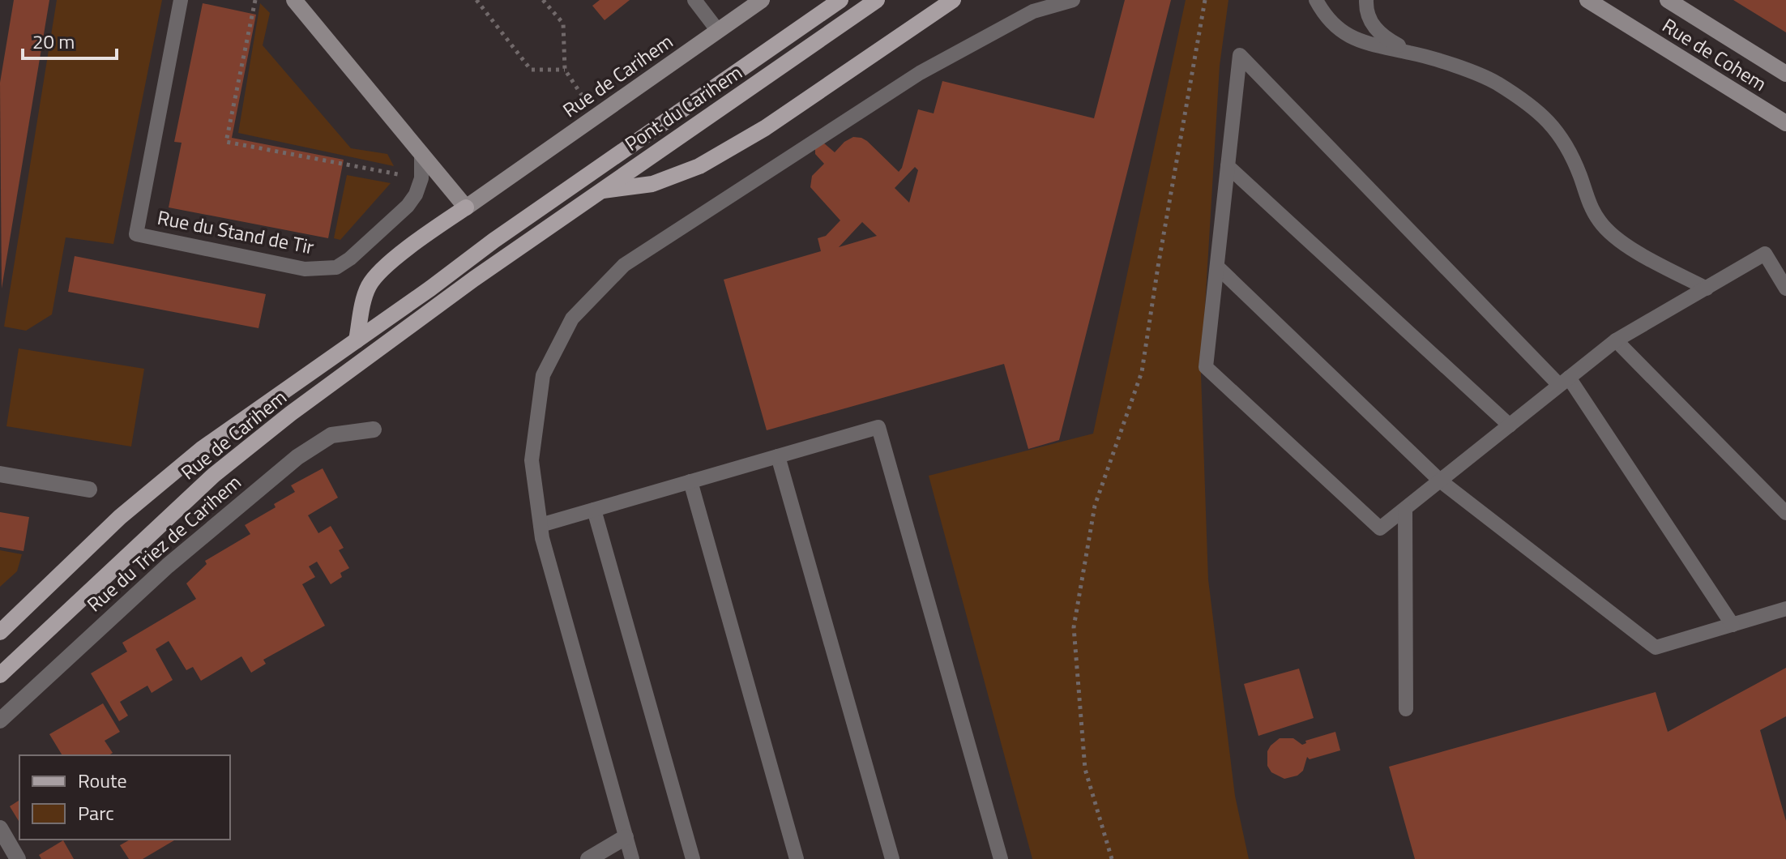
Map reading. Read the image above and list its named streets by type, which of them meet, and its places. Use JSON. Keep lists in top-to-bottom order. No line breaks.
{"streets":{"main road":["Rue de Carihem","Pont du Carihem"],"street":["Rue de Cohem","Rue du Triez de Carihem"],"lane":["Rue du Stand de Tir"]},"crossings":[["Rue de Carihem","Pont du Carihem"]],"legend":["Route","Parc"],"scale_bar":"20 m"}
